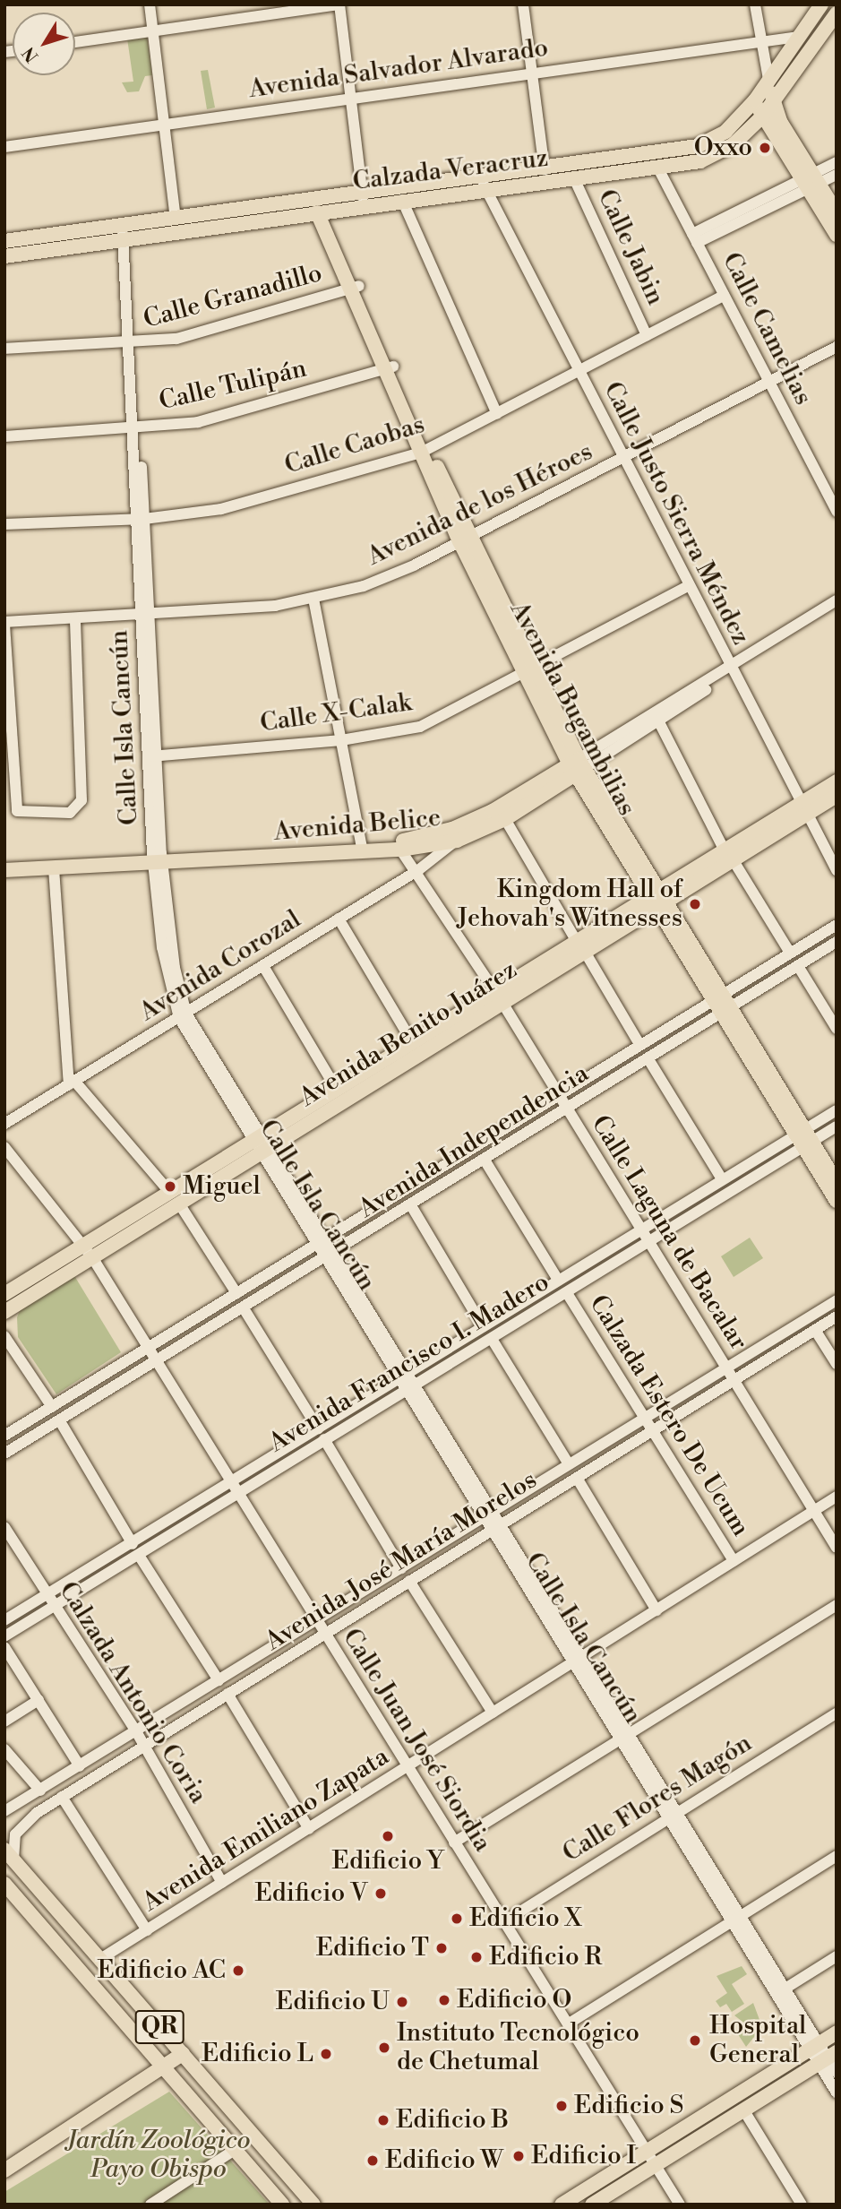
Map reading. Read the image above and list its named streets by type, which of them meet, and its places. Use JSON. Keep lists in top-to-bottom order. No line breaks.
{"streets":{"main road":["Calzada Veracruz","Avenida Bugambilias","Avenida Belice","Avenida Benito Juárez","QR"],"street":["Avenida Salvador Alvarado","Calle Jabin","Calle Granadillo","Calle Camelias","Calle Tulipán","Calle Caobas","Avenida de los Héroes","Calle Justo Sierra Méndez","Calle X-Calak","Calle Isla Cancún","Avenida Corozal","Avenida Independencia","Calle Laguna de Bacalar","Avenida Francisco I. Madero","Calzada Estero De Ucum","Avenida José María Morelos","Calzada Antonio Coria","Calle Juan José Siordia","Calle Flores Magón","Avenida Emiliano Zapata"]},"crossings":[["Avenida Salvador Alvarado","Calzada Veracruz"],["Calzada Veracruz","Calle Jabin"],["Calzada Veracruz","Calle Camelias"],["Calzada Veracruz","Calle Justo Sierra Méndez"],["Calzada Veracruz","Avenida Bugambilias"],["Calzada Veracruz","Calle Isla Cancún"],["Calle Jabin","Calle Caobas"],["Calle Granadillo","Avenida Bugambilias"],["Calle Granadillo","Calle Isla Cancún"],["Calle Camelias","Calle Caobas"],["Calle Camelias","Avenida de los Héroes"],["Calle Tulipán","Avenida Bugambilias"],["Calle Tulipán","Calle Isla Cancún"],["Calle Caobas","Calle Justo Sierra Méndez"],["Calle Caobas","Avenida Bugambilias"],["Calle Caobas","Calle Isla Cancún"],["Avenida de los Héroes","Calle Justo Sierra Méndez"],["Avenida de los Héroes","Avenida Bugambilias"],["Avenida de los Héroes","Calle Isla Cancún"],["Calle Justo Sierra Méndez","Calle X-Calak"],["Calle Justo Sierra Méndez","Avenida Belice"],["Calle Justo Sierra Méndez","Avenida Benito Juárez"],["Avenida Bugambilias","Calle X-Calak"],["Avenida Bugambilias","Avenida Belice"],["Avenida Bugambilias","Avenida Benito Juárez"],["Avenida Bugambilias","Avenida Independencia"],["Avenida Bugambilias","Avenida Francisco I. Madero"],["Calle X-Calak","Calle Isla Cancún"],["Calle Isla Cancún","Avenida Belice"],["Calle Isla Cancún","Avenida Corozal"],["Calle Isla Cancún","Avenida Benito Juárez"],["Calle Isla Cancún","Avenida Independencia"],["Calle Isla Cancún","Avenida Francisco I. Madero"],["Calle Isla Cancún","Avenida José María Morelos"],["Calle Isla Cancún","Calle Flores Magón"],["Calle Isla Cancún","Avenida Emiliano Zapata"],["Avenida Belice","Avenida Corozal"],["Avenida Belice","Calle Laguna de Bacalar"],["Avenida Corozal","Calle Laguna de Bacalar"],["Avenida Benito Juárez","Calle Laguna de Bacalar"],["Avenida Benito Juárez","Calle Juan José Siordia"],["Avenida Independencia","Calle Laguna de Bacalar"],["Avenida Independencia","Calzada Estero De Ucum"],["Avenida Independencia","Calle Juan José Siordia"],["Calle Laguna de Bacalar","Avenida Francisco I. Madero"],["Calle Laguna de Bacalar","Avenida José María Morelos"],["Calle Laguna de Bacalar","Avenida Emiliano Zapata"],["Avenida Francisco I. Madero","Calzada Estero De Ucum"],["Avenida Francisco I. Madero","Calzada Antonio Coria"],["Avenida Francisco I. Madero","Calle Juan José Siordia"],["Calzada Estero De Ucum","Avenida José María Morelos"],["Calzada Estero De Ucum","Avenida Emiliano Zapata"],["Avenida José María Morelos","Calzada Antonio Coria"],["Avenida José María Morelos","Calle Juan José Siordia"],["Avenida José María Morelos","QR"],["Calzada Antonio Coria","Avenida Emiliano Zapata"],["Calle Juan José Siordia","Calle Flores Magón"],["Calle Juan José Siordia","Avenida Emiliano Zapata"],["Avenida Emiliano Zapata","QR"]],"parks":["Jardín Zoológico Payo Obispo"],"places":["Oxxo","Kingdom Hall of Jehovah's Witnesses","Miguel","Edificio Y","Edificio V","Edificio X","Edificio T","Edificio R","Edificio AC","Edificio O","Edificio U","Hospital General","Instituto Tecnológico de Chetumal","Edificio L","Edificio S","Edificio B","Edificio I","Edificio W"],"north":"bottom left"}
